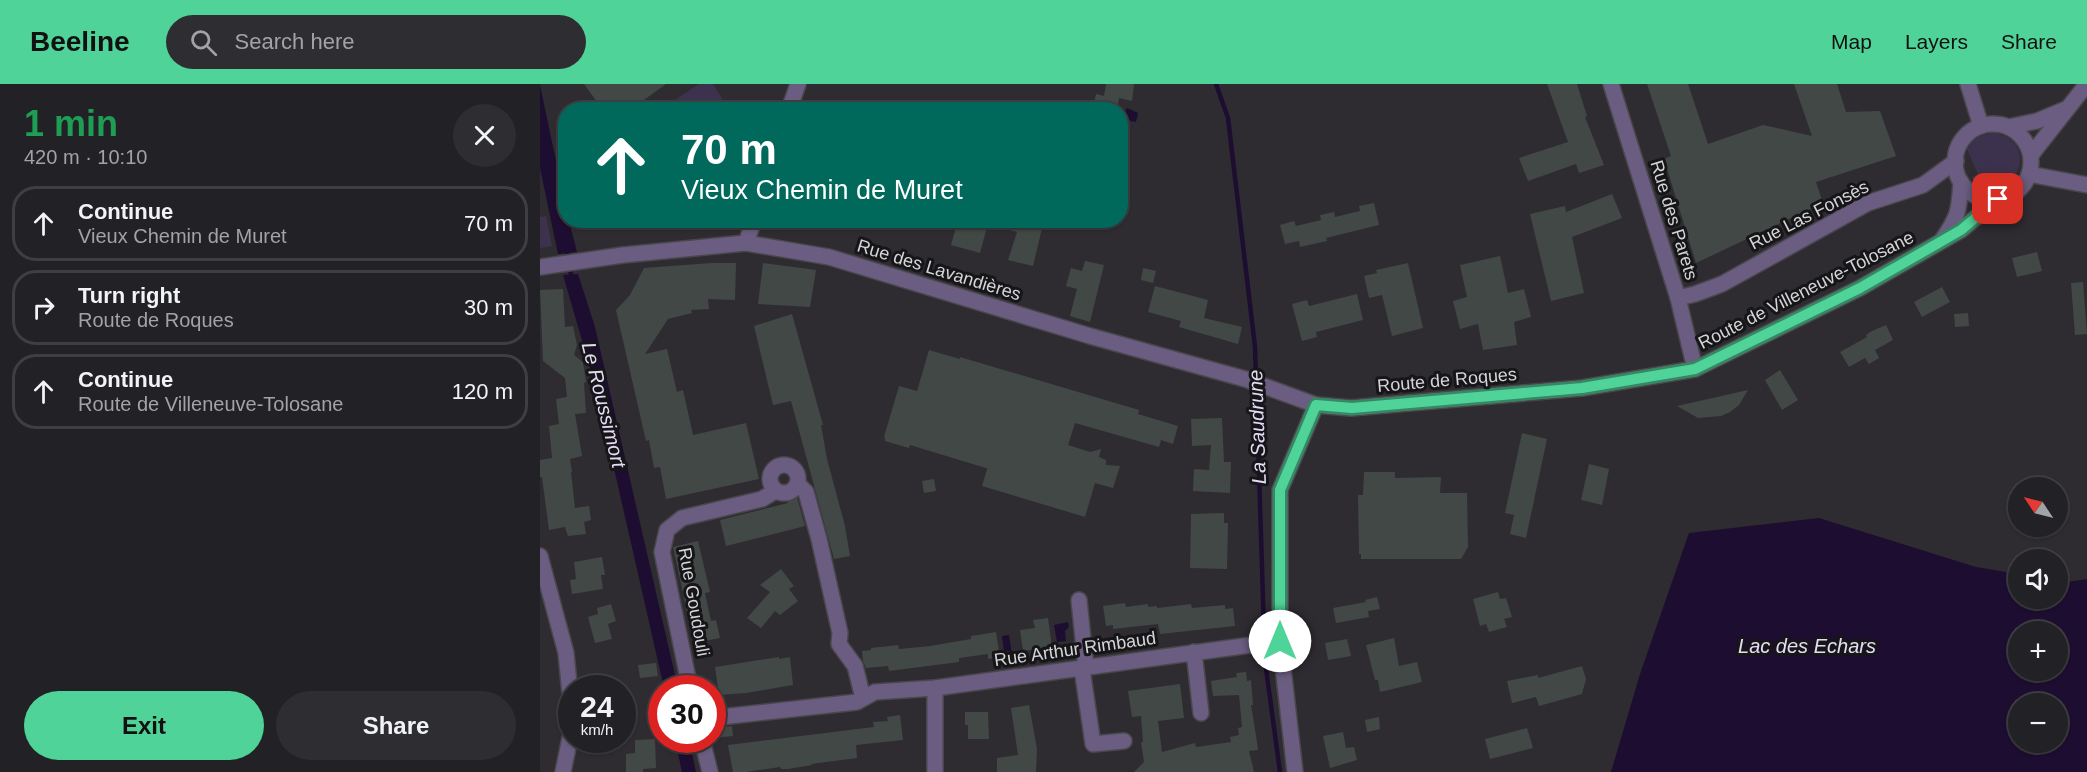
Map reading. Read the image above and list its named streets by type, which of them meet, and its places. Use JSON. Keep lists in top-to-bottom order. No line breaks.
{"streets":{"street":["Rue Las Fonsès","Rue des Parets","Rue des Lavandières","Route de Villeneuve-Tolosane","Route de Roques","Rue Goudouli","Rue Arthur Rimbaud"]},"crossings":[["Rue Las Fonsès","Rue des Parets"],["Rue Las Fonsès","Route de Villeneuve-Tolosane"],["Rue des Parets","Route de Villeneuve-Tolosane"],["Rue des Lavandières","Route de Roques"],["Route de Villeneuve-Tolosane","Route de Roques"]],"water":["Le Roussimort","La Saudrune","Lac des Echars"],"north":"top left","page":{"header":"Beeline","search":"Search here","nav":["Map","Layers","Share"],"heading":["1 min","420 m · 10:10"],"turn":["70 m","Vieux Chemin de Muret"],"list":[{"name":"Continue","note":"Vieux Chemin de Muret","value":"70 m"},{"name":"Turn right","note":"Route de Roques","value":"30 m"},{"name":"Continue","note":"Route de Villeneuve-Tolosane","value":"120 m"}],"map_buttons":["+","−"],"speed":"24 km/h","limit":"30","buttons":["Exit","Share"]}}
